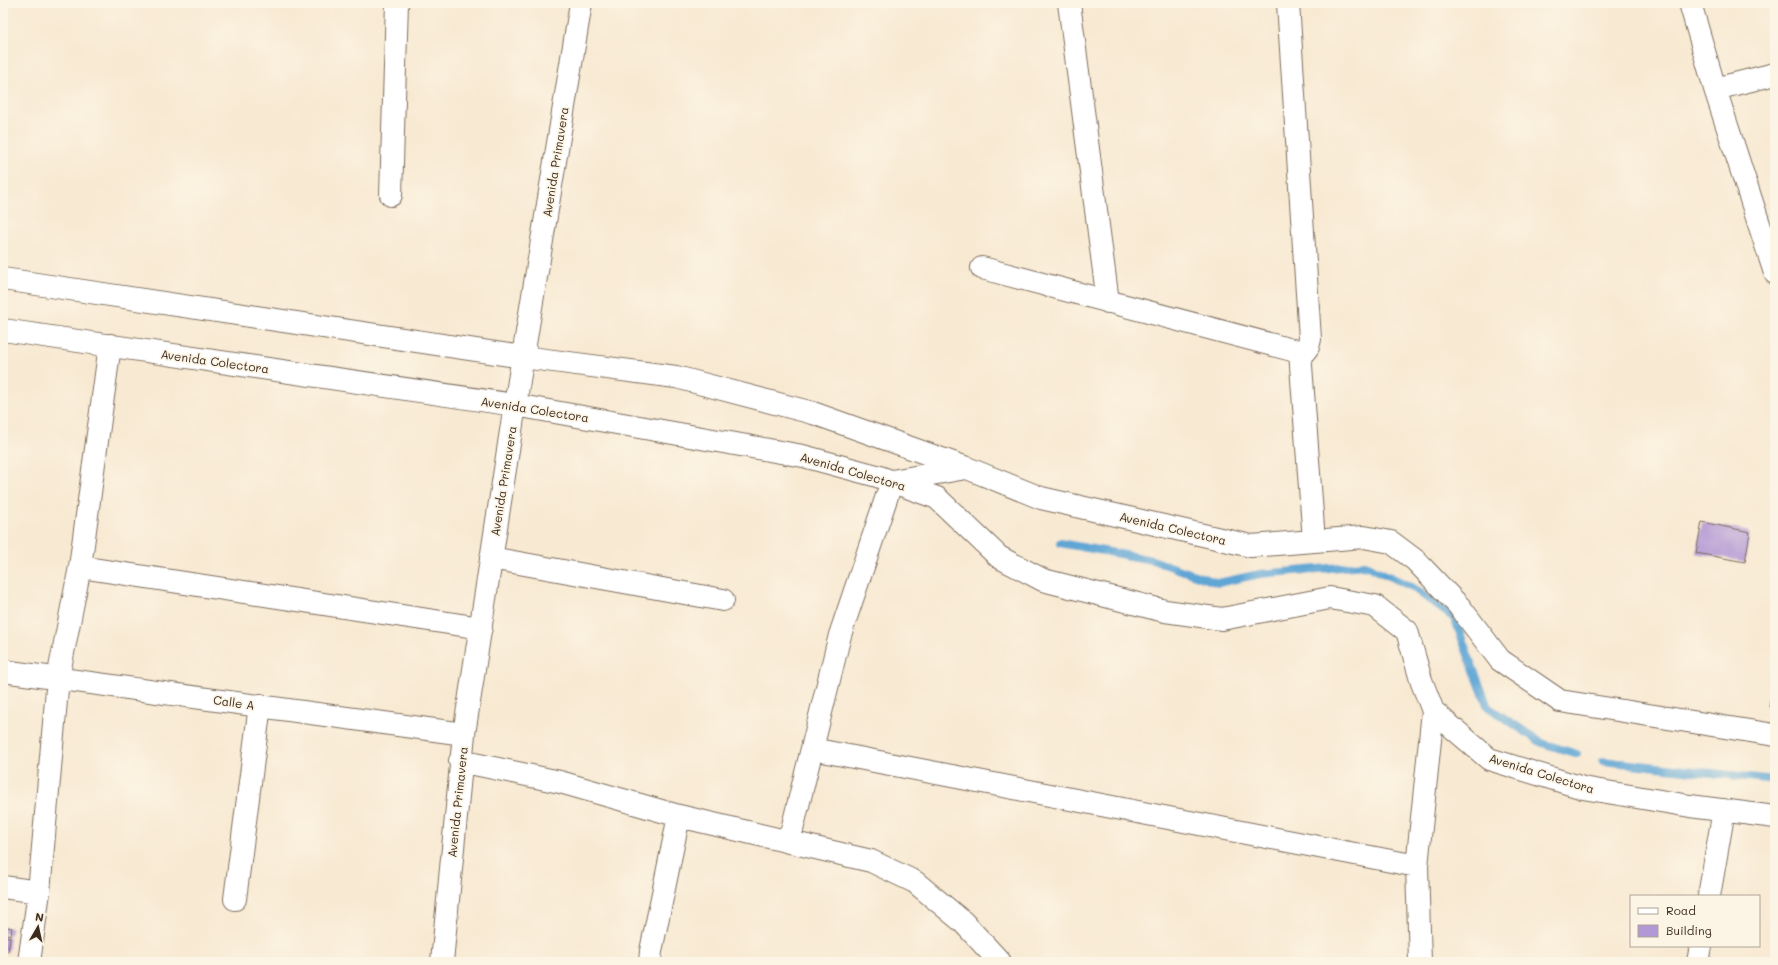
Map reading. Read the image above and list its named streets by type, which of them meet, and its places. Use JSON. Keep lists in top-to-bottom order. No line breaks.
{"streets":{"street":["Avenida Primavera","Avenida Colectora","Calle A"]},"crossings":[["Avenida Primavera","Avenida Colectora"],["Avenida Primavera","Calle A"]],"legend":["Road","Building"],"north":"top"}
